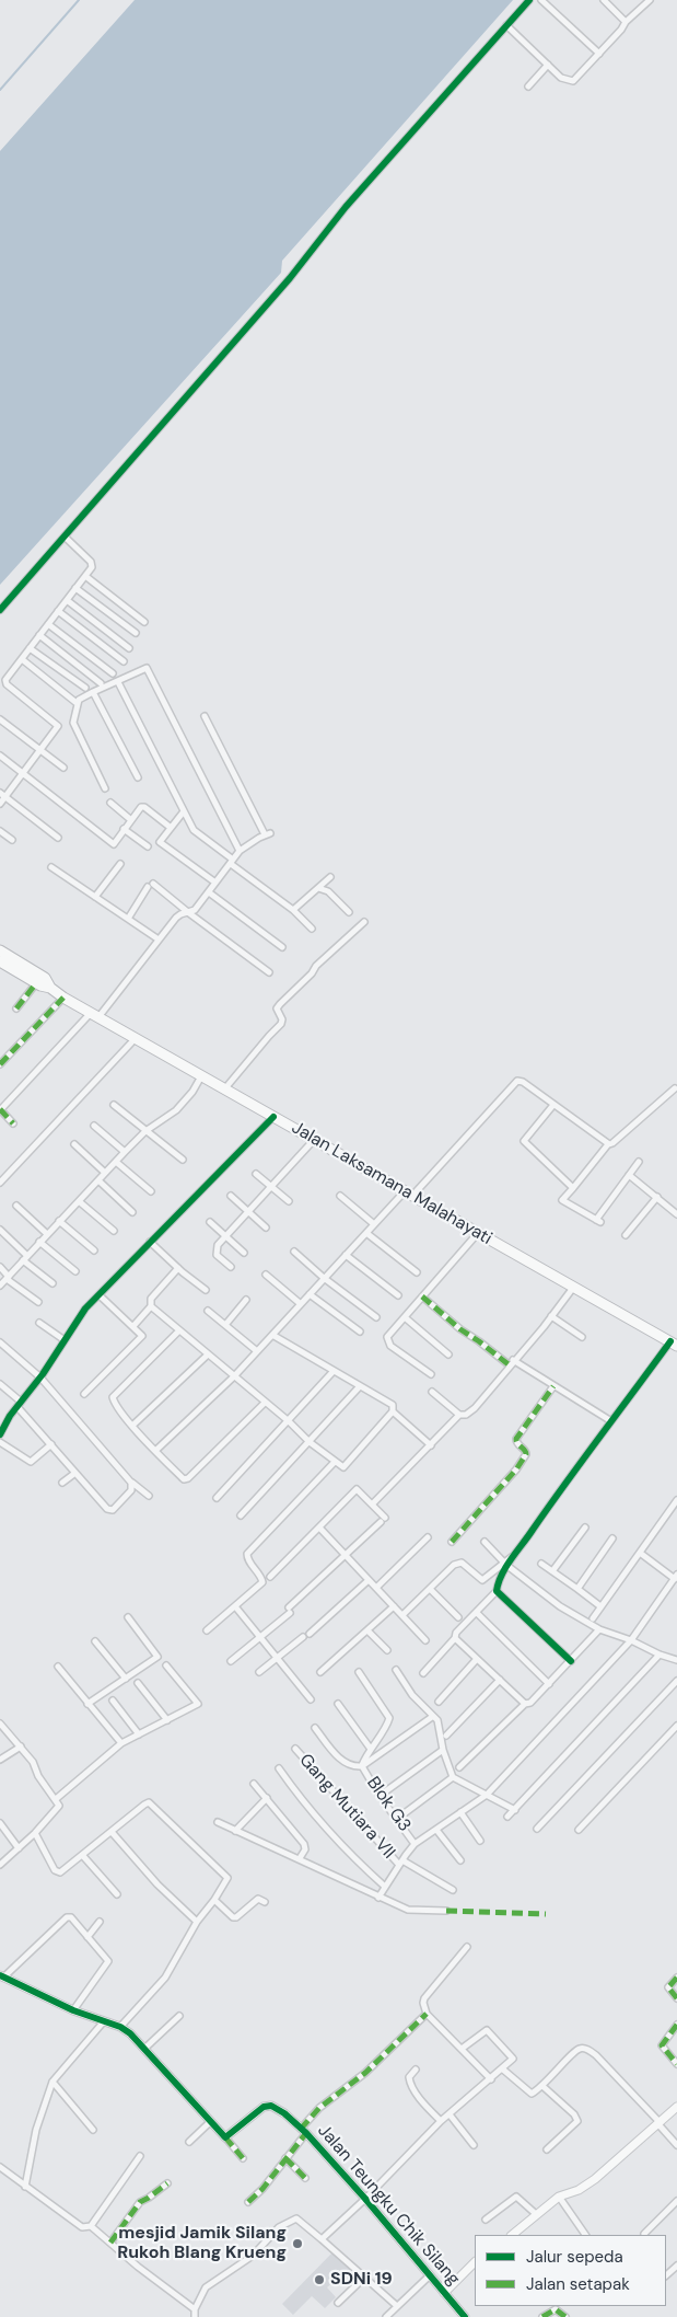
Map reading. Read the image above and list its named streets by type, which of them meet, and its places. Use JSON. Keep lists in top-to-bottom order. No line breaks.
{"streets":{"highway":["Jalan Laksamana Malahayati"],"street":["Blok G3","Gang Mutiara VII","Jalan Teungku Chik Silang"]},"crossings":[["Blok G3","Gang Mutiara VII"]],"places":["mesjid Jamik Silang Rukoh Blang Krueng","SDNi 19"],"legend":["Jalur sepeda","Jalan setapak"]}
